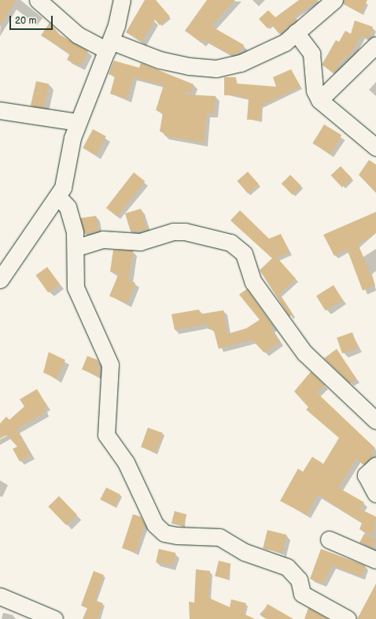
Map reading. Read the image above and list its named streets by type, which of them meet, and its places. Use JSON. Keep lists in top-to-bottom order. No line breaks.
{"scale_bar":"20 m"}
